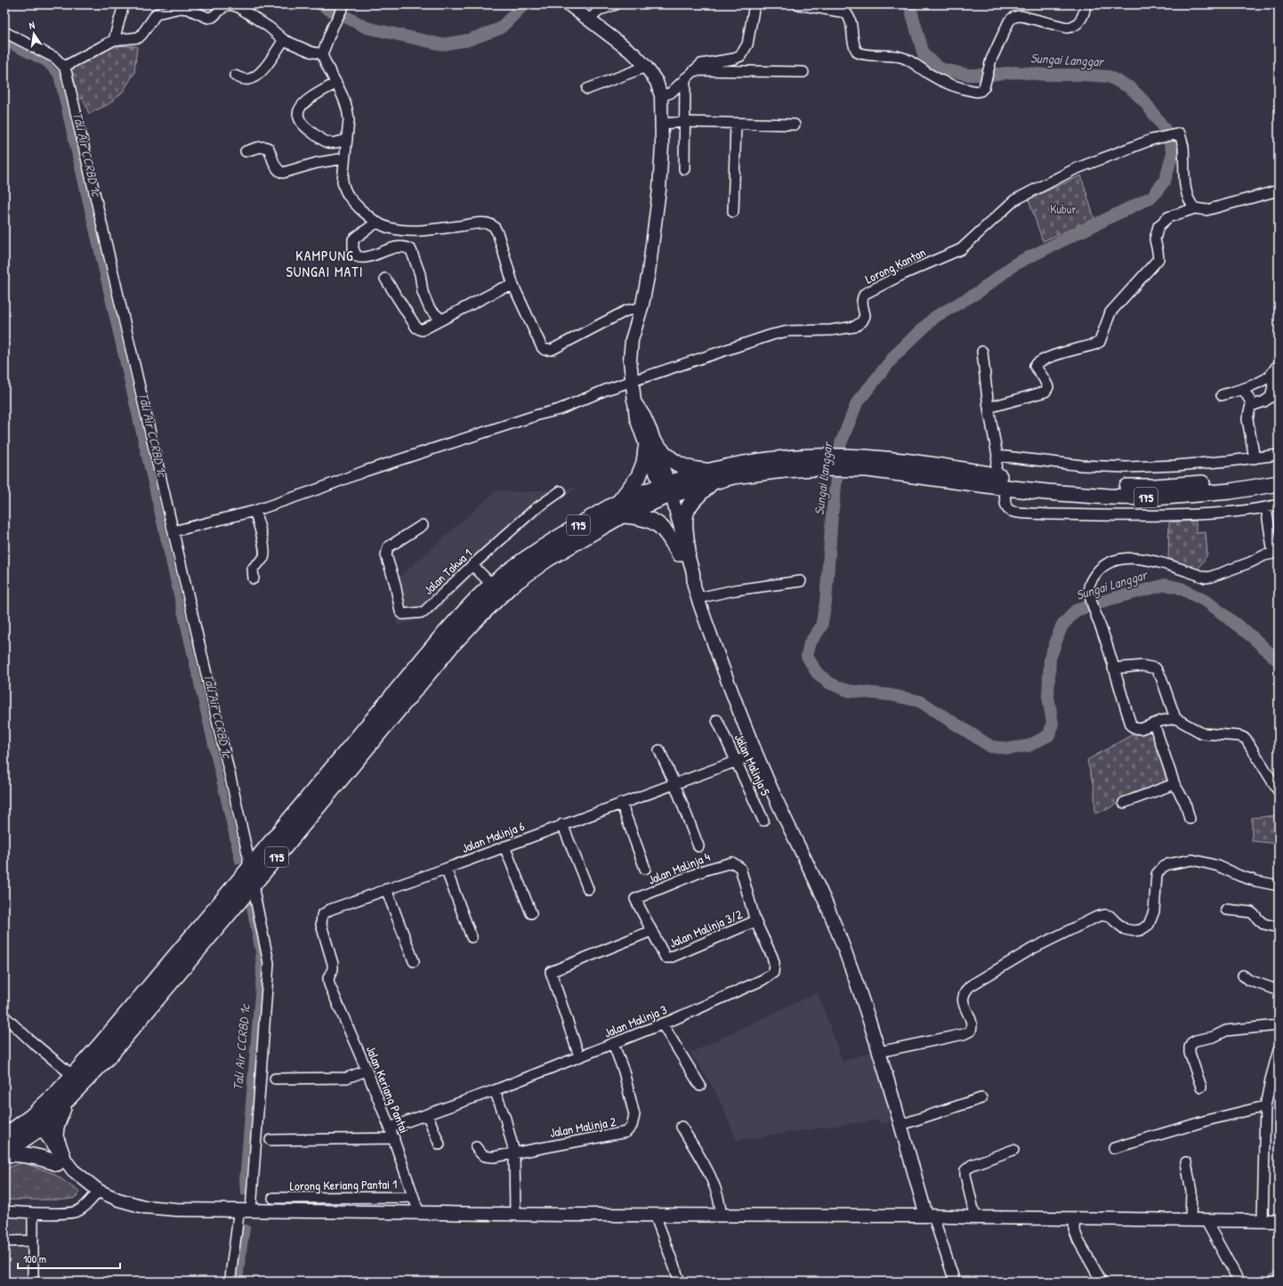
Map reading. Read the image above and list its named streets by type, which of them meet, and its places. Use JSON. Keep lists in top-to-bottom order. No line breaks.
{"streets":{"highway":["175"],"street":["Lorong Kantan","Jalan Takwa 1","Jalan Malinja 5","Jalan Malinja 6","Jalan Malinja 4","Jalan Malinja 3/2","Jalan Malinja 3","Jalan Keriang Pantai","Jalan Malinja 2","Lorong Keriang Pantai 1"]},"crossings":[["Jalan Malinja 5","Jalan Malinja 6"],["Jalan Malinja 6","Jalan Keriang Pantai"],["Jalan Malinja 4","Jalan Malinja 3/2"],["Jalan Malinja 4","Jalan Malinja 3"],["Jalan Malinja 3/2","Jalan Malinja 3"],["Jalan Malinja 3","Jalan Keriang Pantai"],["Jalan Malinja 3","Jalan Malinja 2"],["Jalan Keriang Pantai","Lorong Keriang Pantai 1"]],"districts":["KAMPUNG SUNGAI MATI"],"water":["Sungai Langgar","Tali Air CCRBD 1c"],"parks":["Kubur"],"scale_bar":"100 m","north":"top"}
